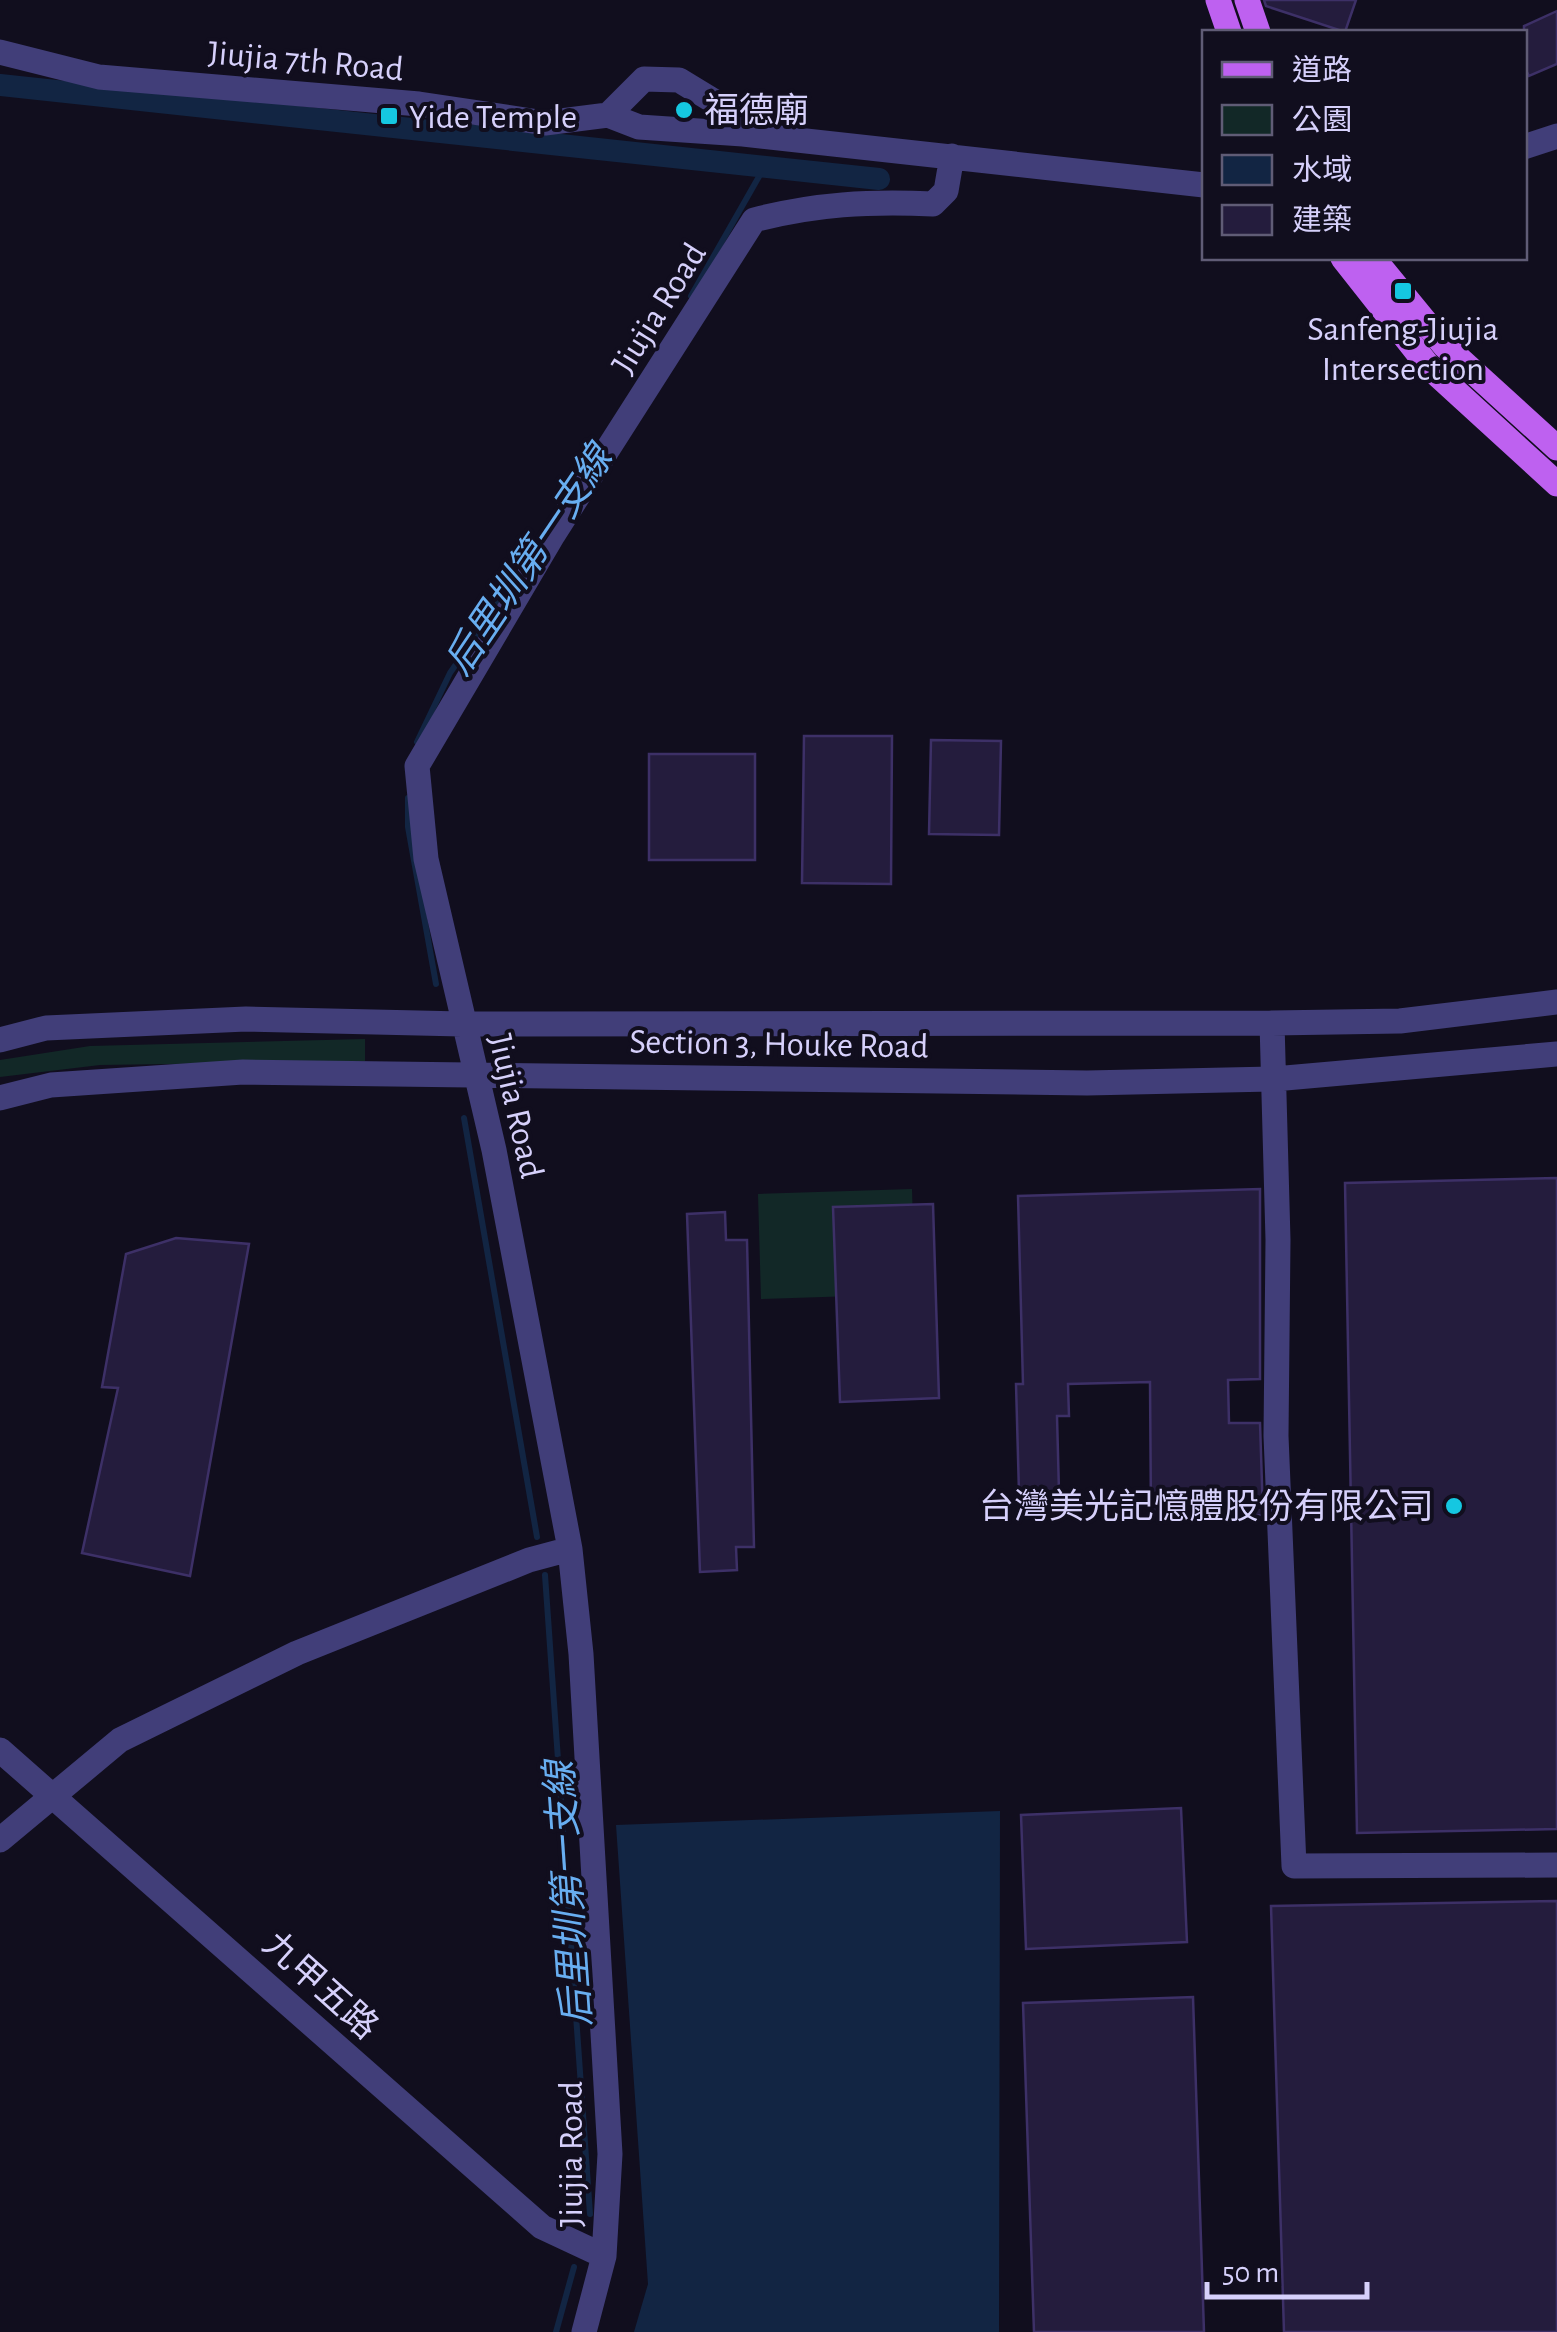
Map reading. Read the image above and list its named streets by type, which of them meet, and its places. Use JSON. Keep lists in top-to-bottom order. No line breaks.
{"streets":{"street":["Jiujia 7th Road","Jiujia Road","Section 3, Houke Road","九甲五路"]},"crossings":[["Jiujia 7th Road","Jiujia Road"],["Jiujia Road","Section 3, Houke Road"],["Jiujia Road","九甲五路"]],"water":["后里圳第一支線"],"places":{"other":["福德廟","台灣美光記憶體股份有限公司"],"transit":["Yide Temple","Sanfeng-Jiujia Intersection"]},"legend":["道路","公園","水域","建築"],"scale_bar":"50 m"}
